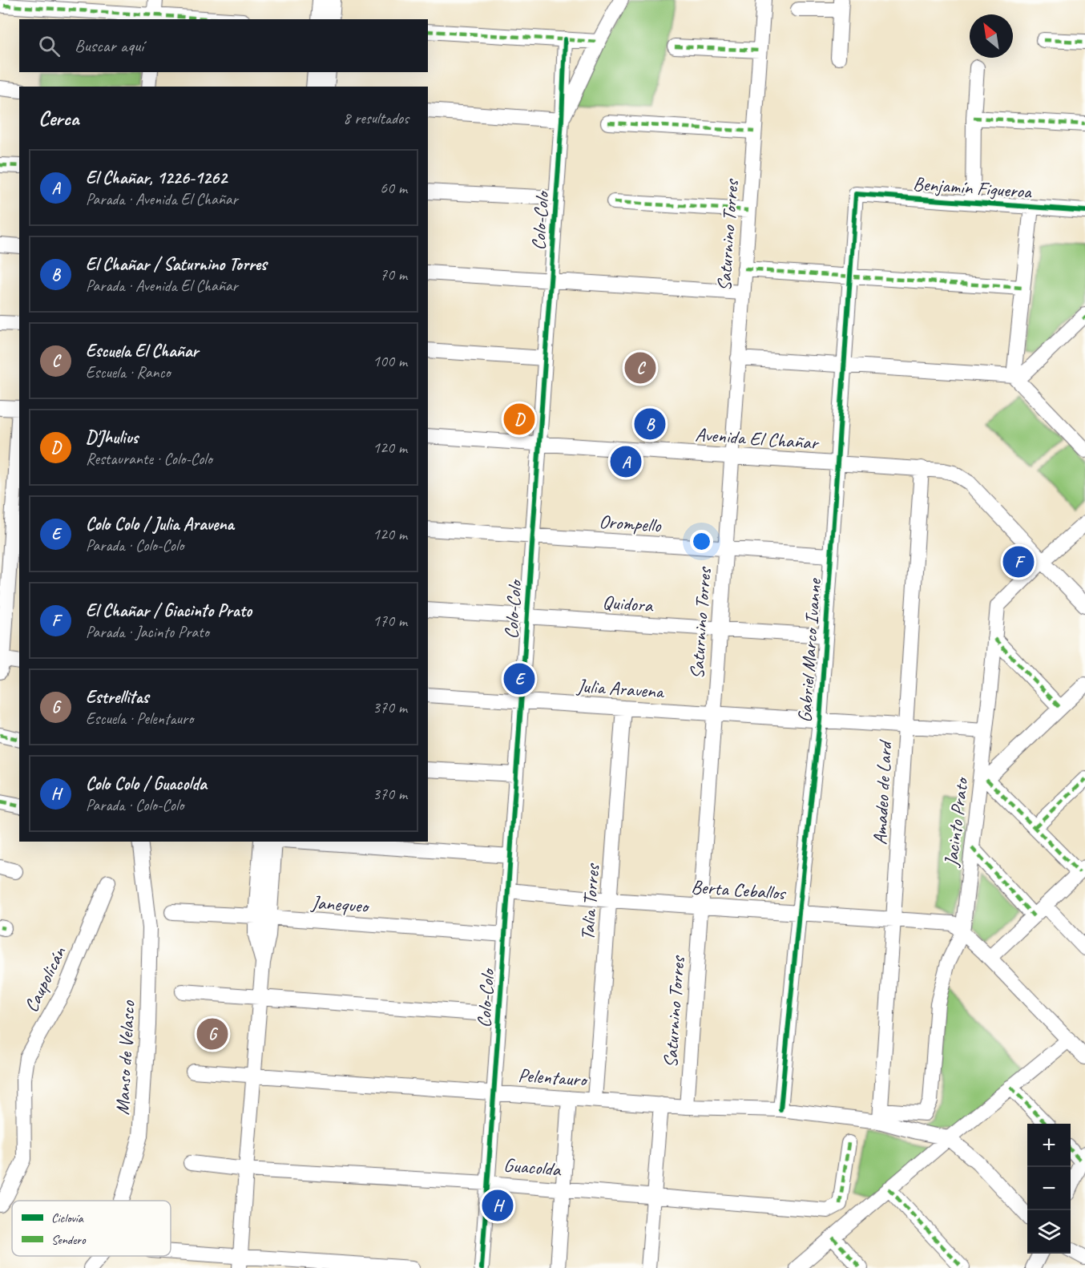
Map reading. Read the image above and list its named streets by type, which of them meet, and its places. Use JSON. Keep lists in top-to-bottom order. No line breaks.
{"streets":{"street":["Benjamín Figueroa","Colo-Colo","Saturnino Torres","Avenida El Chañar","Orompello","Quidora","Gabriel Marco Ivanne","Julia Aravena","Amadeo de Lard","Jacinto Prato","Berta Ceballos","Talia Torres","Janequeo","Caupolicán","Manso de Velasco","Pelentauro","Guacolda"]},"crossings":[["Benjamín Figueroa","Gabriel Marco Ivanne"],["Colo-Colo","Avenida El Chañar"],["Colo-Colo","Orompello"],["Colo-Colo","Quidora"],["Colo-Colo","Julia Aravena"],["Colo-Colo","Berta Ceballos"],["Colo-Colo","Janequeo"],["Colo-Colo","Pelentauro"],["Colo-Colo","Guacolda"],["Saturnino Torres","Avenida El Chañar"],["Saturnino Torres","Orompello"],["Saturnino Torres","Quidora"],["Saturnino Torres","Julia Aravena"],["Saturnino Torres","Berta Ceballos"],["Saturnino Torres","Pelentauro"],["Avenida El Chañar","Gabriel Marco Ivanne"],["Avenida El Chañar","Amadeo de Lard"],["Avenida El Chañar","Jacinto Prato"],["Orompello","Gabriel Marco Ivanne"],["Quidora","Gabriel Marco Ivanne"],["Gabriel Marco Ivanne","Julia Aravena"],["Gabriel Marco Ivanne","Berta Ceballos"],["Gabriel Marco Ivanne","Pelentauro"],["Julia Aravena","Amadeo de Lard"],["Julia Aravena","Jacinto Prato"],["Julia Aravena","Talia Torres"],["Amadeo de Lard","Jacinto Prato"],["Amadeo de Lard","Berta Ceballos"],["Amadeo de Lard","Pelentauro"],["Jacinto Prato","Berta Ceballos"],["Jacinto Prato","Pelentauro"],["Berta Ceballos","Talia Torres"],["Talia Torres","Pelentauro"]],"legend":["Ciclovía","Sendero"],"north":"top left","page":{"search":"Buscar aquí","heading":["Cerca","8 resultados"],"list":[{"mark":"A","name":"El Chañar, 1226-1262","note":"Parada · Avenida El Chañar","value":"60 m"},{"mark":"B","name":"El Chañar / Saturnino Torres","note":"Parada · Avenida El Chañar","value":"70 m"},{"mark":"C","name":"Escuela El Chañar","note":"Escuela · Ranco","value":"100 m"},{"mark":"D","name":"D'Jhulius","note":"Restaurante · Colo-Colo","value":"120 m"},{"mark":"E","name":"Colo Colo / Julia Aravena","note":"Parada · Colo-Colo","value":"120 m"},{"mark":"F","name":"El Chañar / Giacinto Prato","note":"Parada · Jacinto Prato","value":"170 m"},{"mark":"G","name":"Estrellitas","note":"Escuela · Pelentauro","value":"370 m"},{"mark":"H","name":"Colo Colo / Guacolda","note":"Parada · Colo-Colo","value":"370 m"}],"pins":["C","D","B","A","F","E","G","H"],"map_buttons":["+","−"]}}
